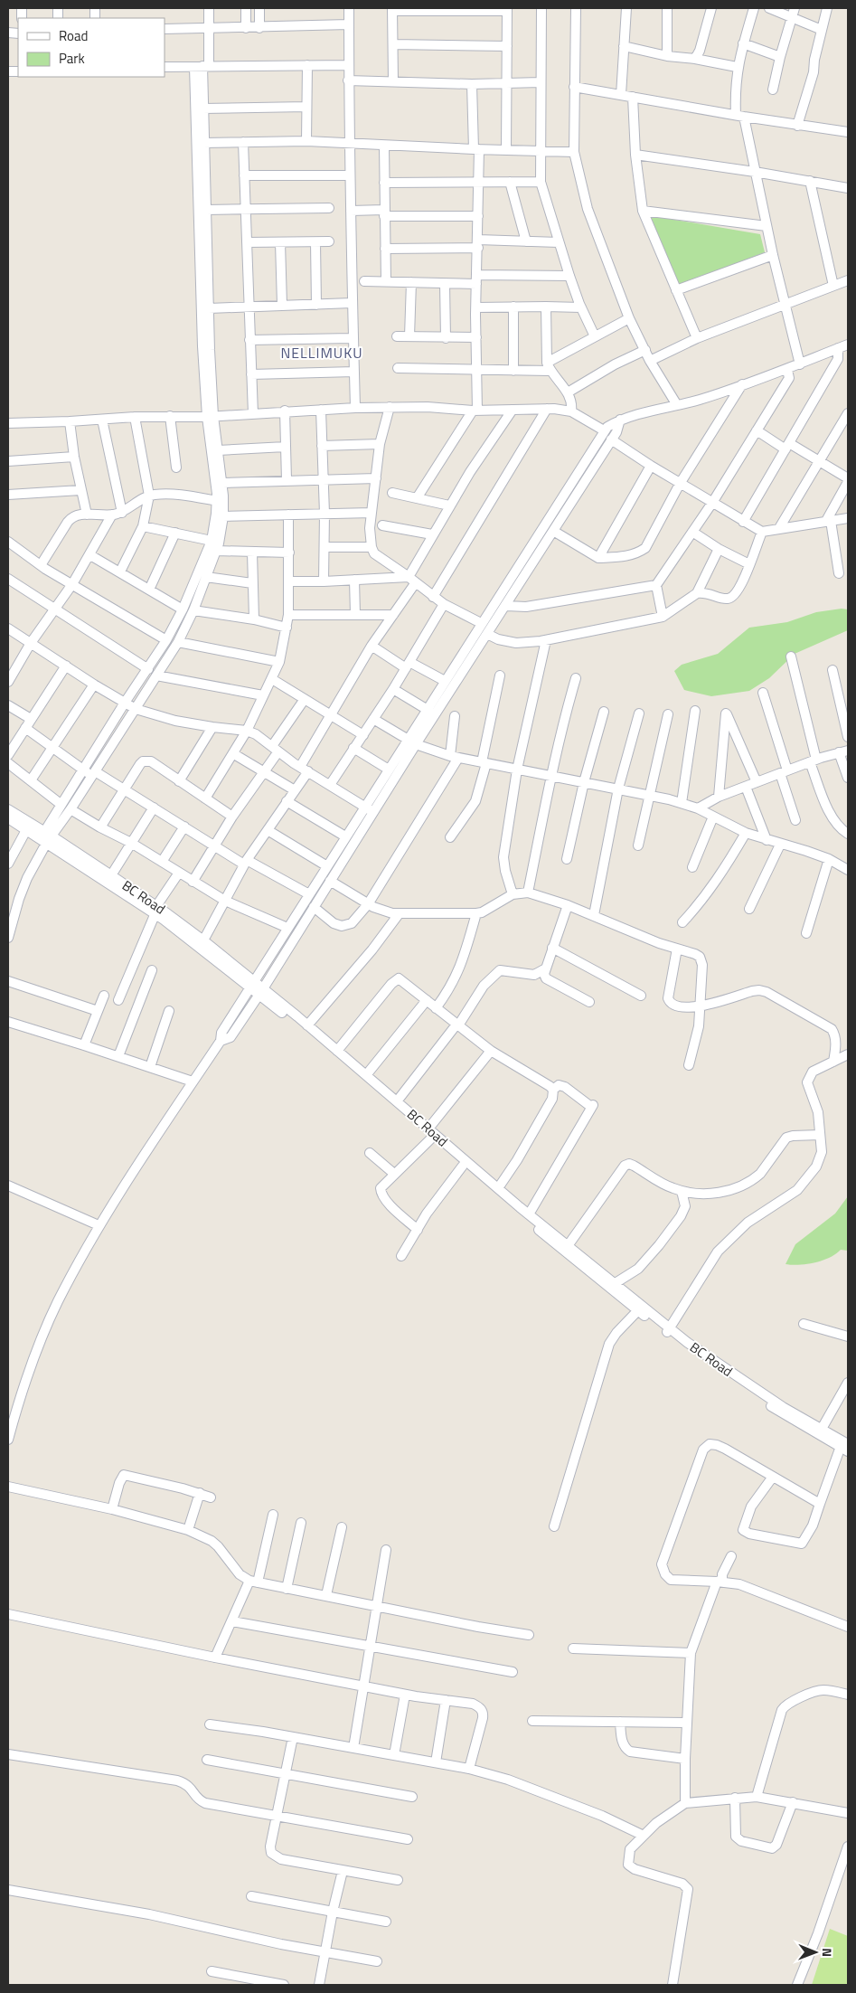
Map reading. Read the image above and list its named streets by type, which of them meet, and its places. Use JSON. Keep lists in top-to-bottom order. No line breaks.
{"streets":{"street":["BC Road"]},"districts":["NELLIMUKU"],"legend":["Road","Park"],"north":"right"}
